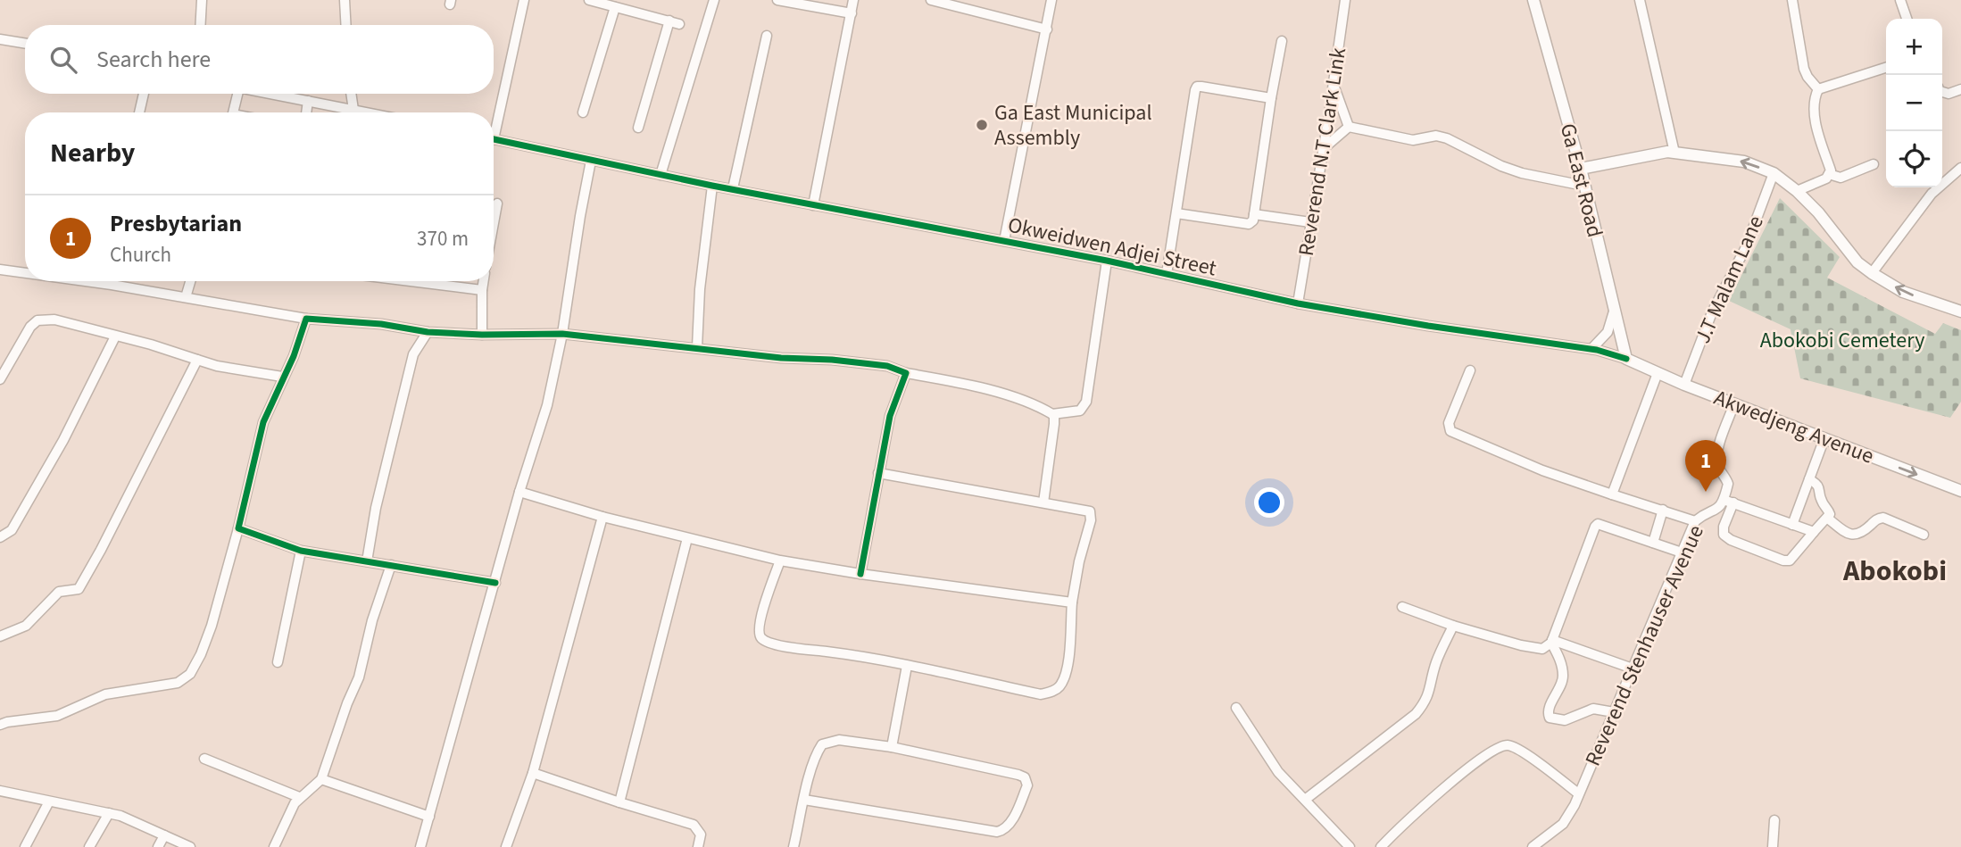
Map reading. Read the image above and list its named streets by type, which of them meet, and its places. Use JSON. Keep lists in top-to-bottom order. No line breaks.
{"streets":{"street":["Reverend N.T Clark Link","Ga East Road","Okweidwen Adjei Street","J.T Malam Lane","Akwedjeng Avenue","Reverend Stenhauser Avenue"]},"crossings":[["Reverend N.T Clark Link","Okweidwen Adjei Street"],["Ga East Road","Okweidwen Adjei Street"],["Ga East Road","Akwedjeng Avenue"],["Okweidwen Adjei Street","Akwedjeng Avenue"],["J.T Malam Lane","Akwedjeng Avenue"]],"one_way":["Akwedjeng Avenue"],"districts":["Abokobi"],"parks":["Abokobi Cemetery"],"places":["Ga East Municipal Assembly"],"page":{"map_buttons":["+","−"],"search":"Search here","heading":"Nearby","list":[{"mark":"1","name":"Presbytarian","note":"Church","value":"370 m"}],"pins":"1"}}
